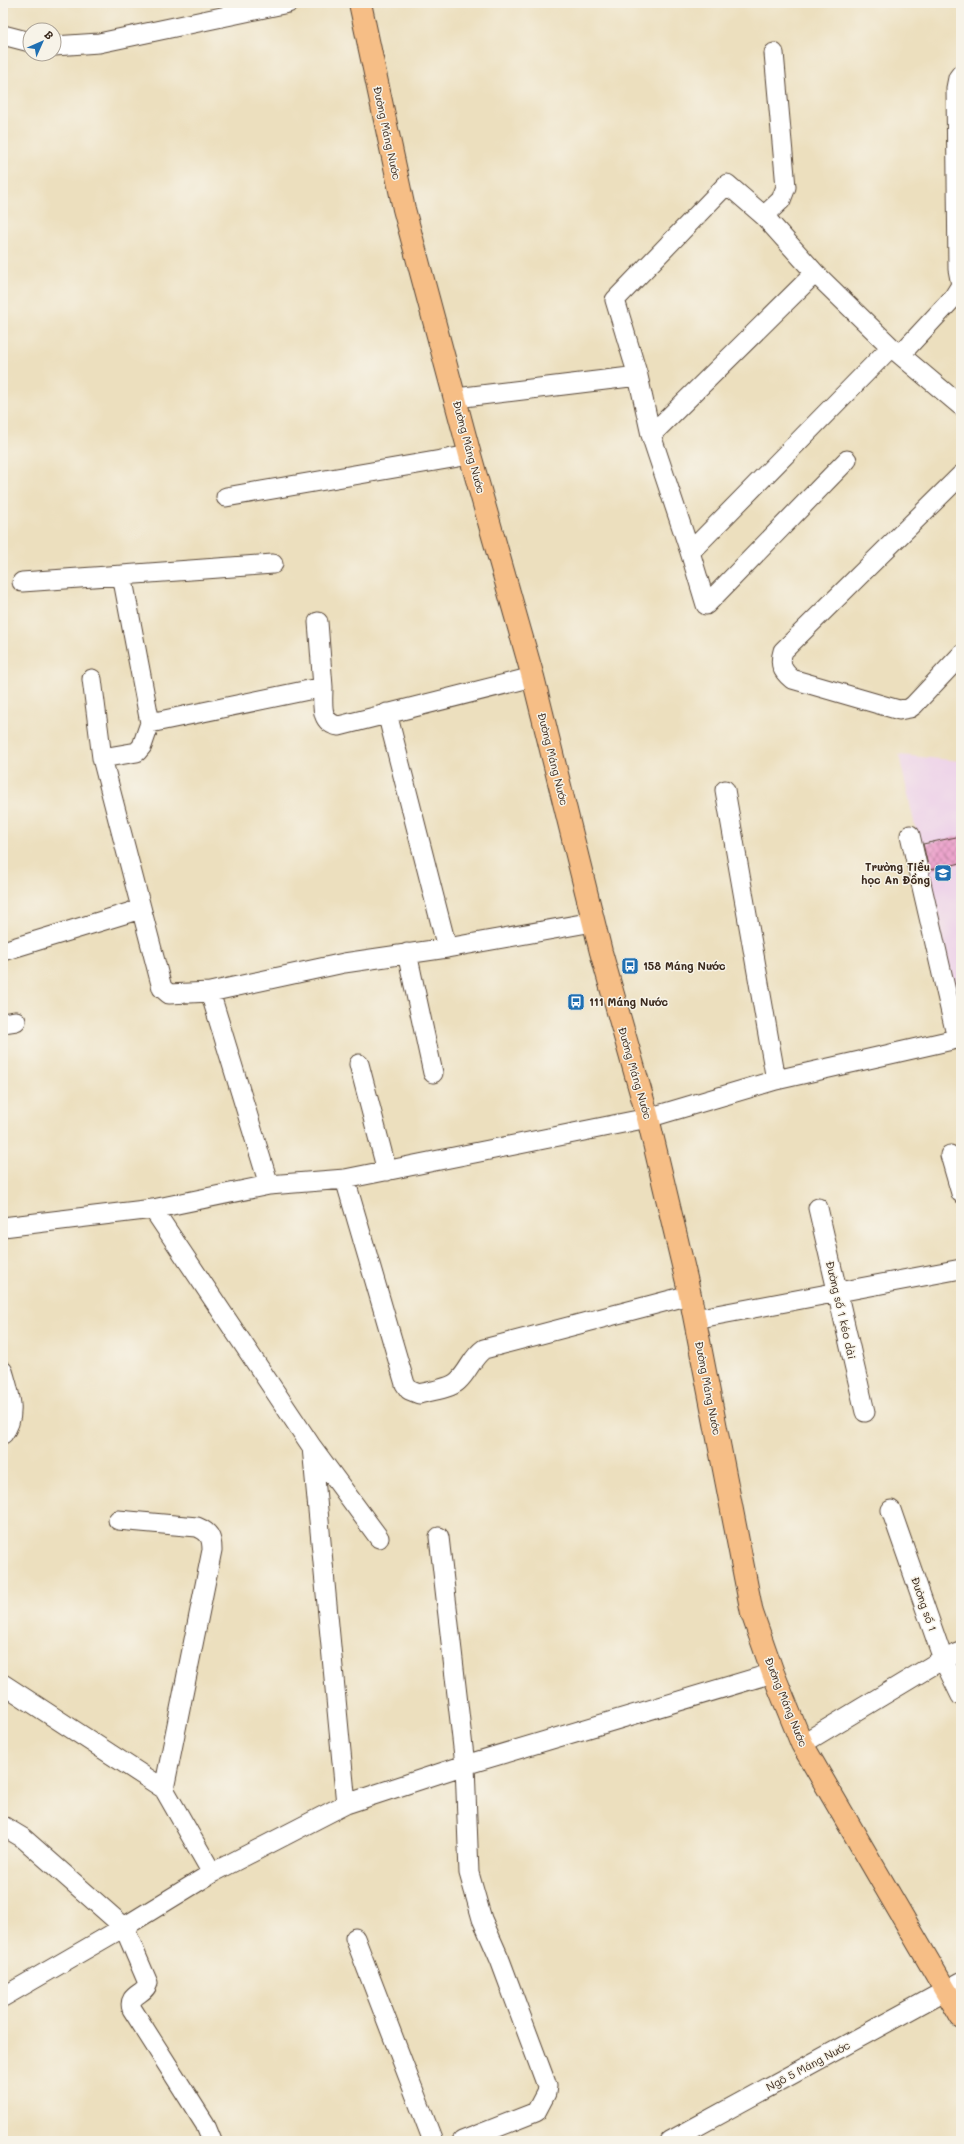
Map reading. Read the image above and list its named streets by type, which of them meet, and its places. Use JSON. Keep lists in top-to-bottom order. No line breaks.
{"streets":{"main road":["Đường Máng Nước"],"street":["Đường số 1 kéo dài","Đường số 1","Ngõ 5 Máng Nước"]},"crossings":[["Đường Máng Nước","Ngõ 5 Máng Nước"]],"places":{"school or university":["Trường Tiểu học An Đồng"],"bus stop":["158 Máng Nước","111 Máng Nước"]},"north":"top right"}
